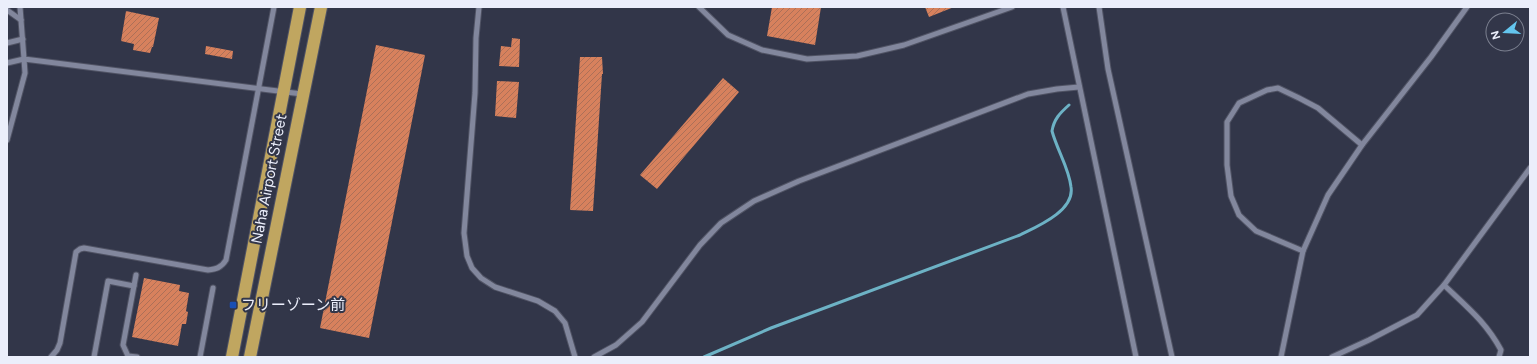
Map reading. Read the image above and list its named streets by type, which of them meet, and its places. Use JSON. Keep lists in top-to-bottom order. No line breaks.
{"streets":{"highway":["Naha Airport Street"]},"places":{"transit":["フリーゾーン前"]},"north":"left"}
